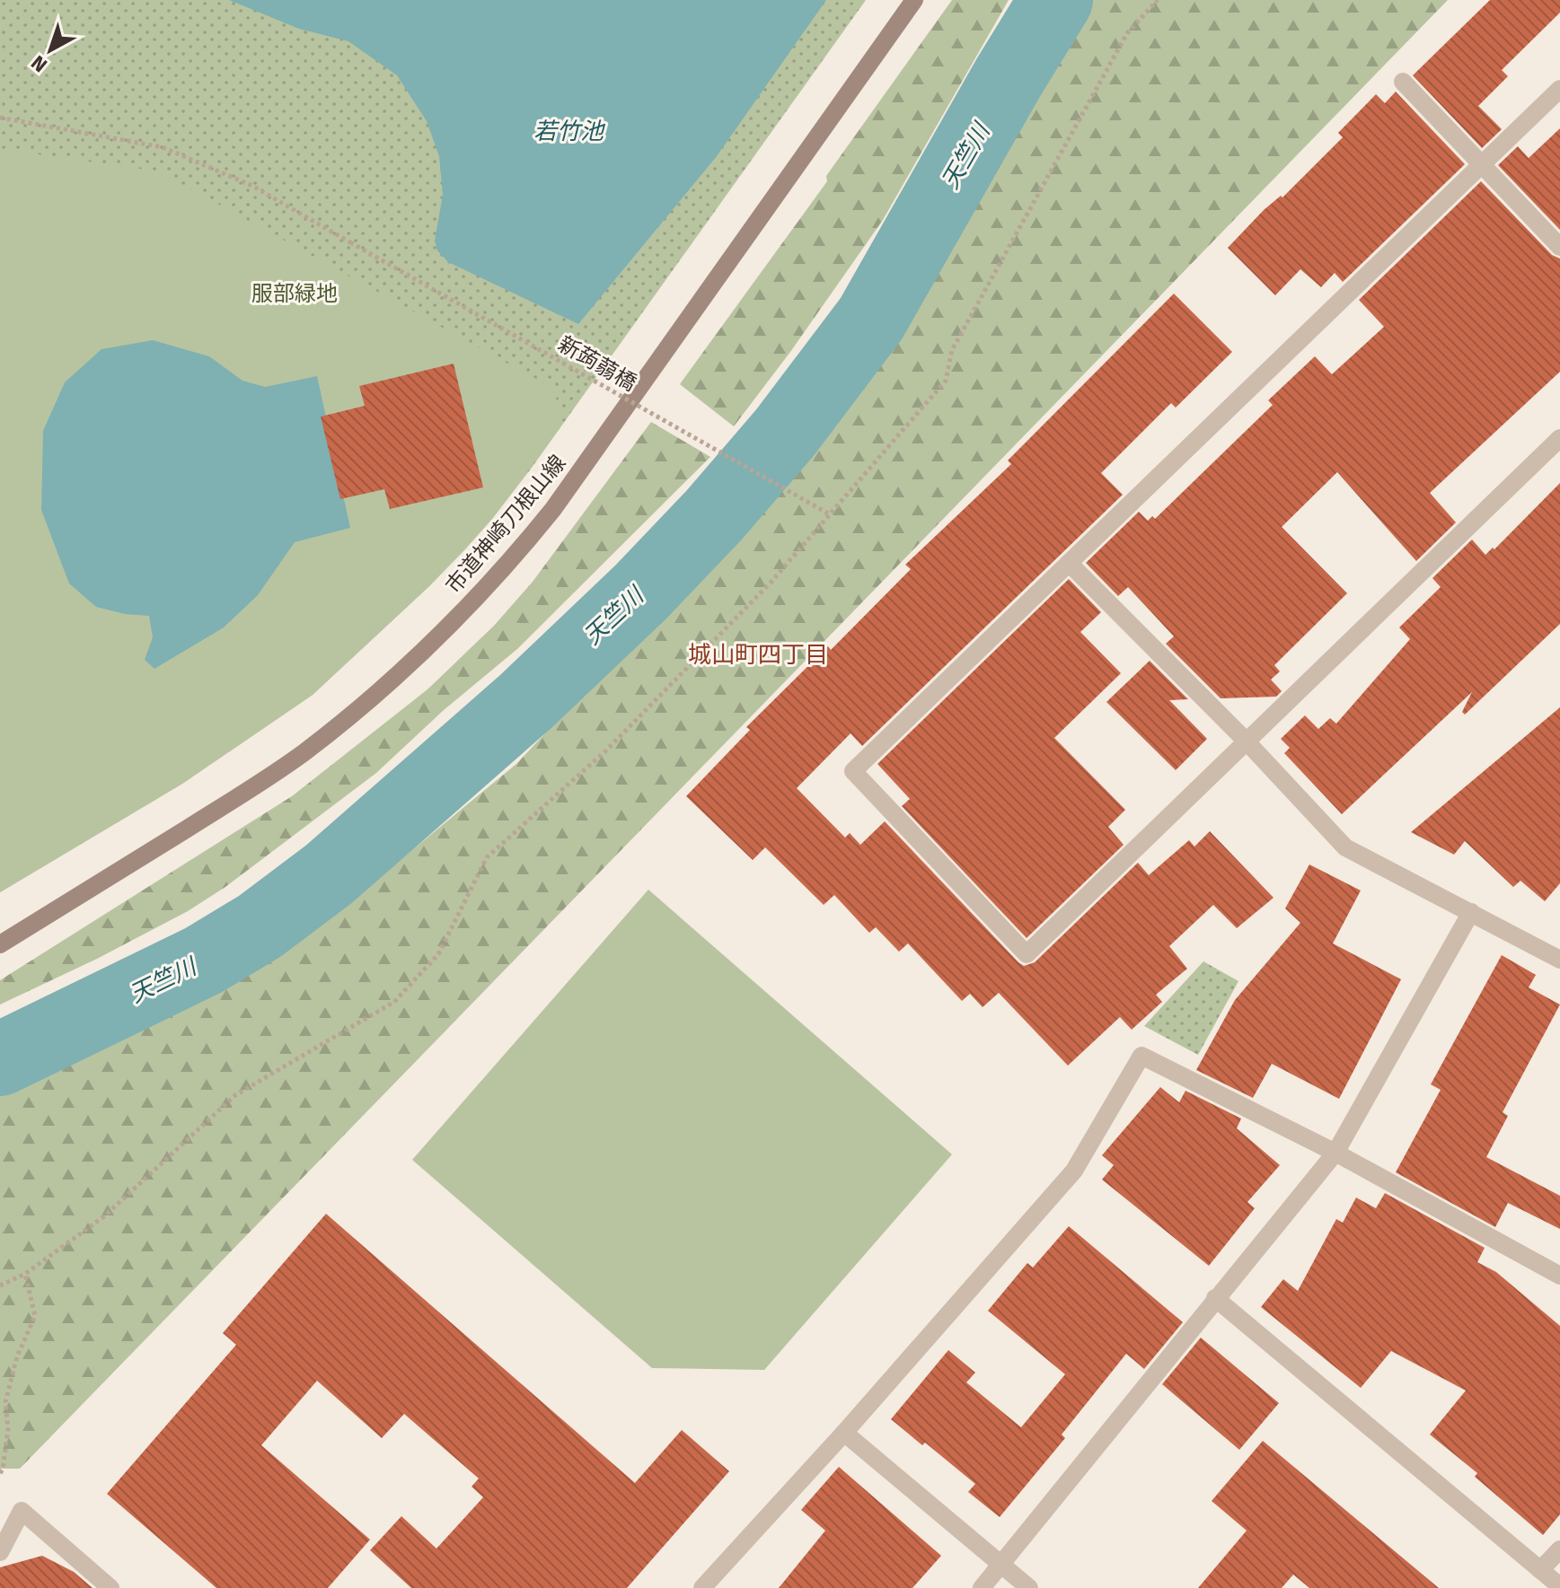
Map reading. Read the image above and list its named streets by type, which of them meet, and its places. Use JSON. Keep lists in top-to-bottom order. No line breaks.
{"streets":{"street":["市道神崎刀根山線"],"path":["新蒟蒻橋"]},"districts":["城山町四丁目"],"water":["若竹池","天竺川"],"parks":["服部緑地"],"north":"bottom left"}
